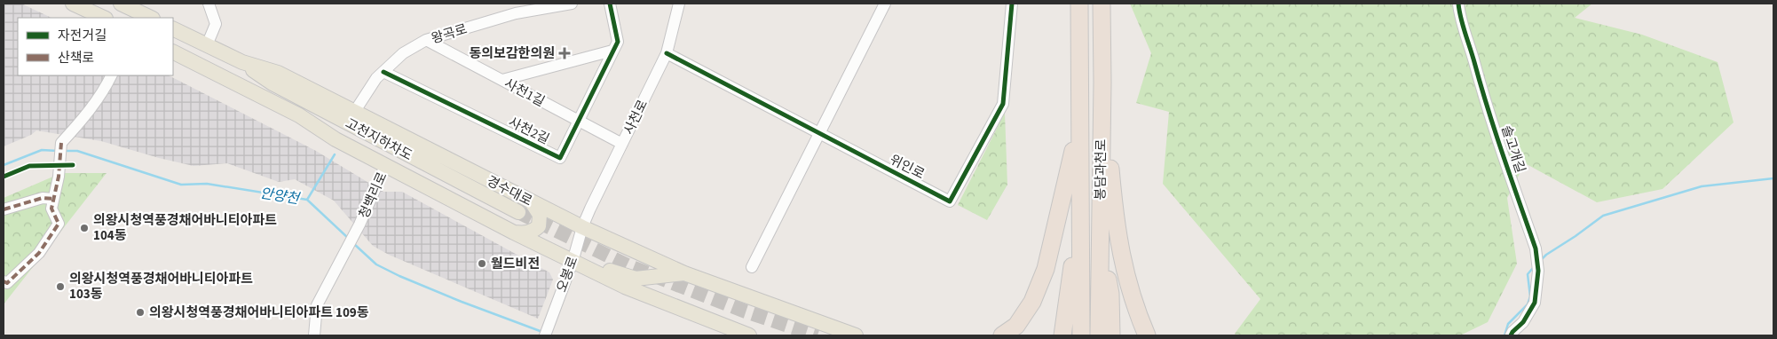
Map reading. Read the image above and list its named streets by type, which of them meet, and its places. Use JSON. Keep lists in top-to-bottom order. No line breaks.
{"streets":{"highway":["봉담과천로"],"main road":["고천지하차도","경수대로"],"street":["왕곡로","사천1길","사천로","사천2길","솔고개길","위인로","청백리로","오봉로"]},"crossings":[["왕곡로","사천1길"],["왕곡로","사천2길"],["왕곡로","경수대로"],["사천1길","사천로"],["사천1길","사천2길"],["사천로","위인로"],["사천로","경수대로"],["사천로","오봉로"],["고천지하차도","경수대로"],["경수대로","오봉로"]],"water":["안양천"],"places":{"health":["동의보감한의원"],"other":["의왕시청역풍경채어바니티아파트 104동","월드비전","의왕시청역풍경채어바니티아파트 103동","의왕시청역풍경채어바니티아파트 109동"]},"legend":["자전거길","산책로"]}
